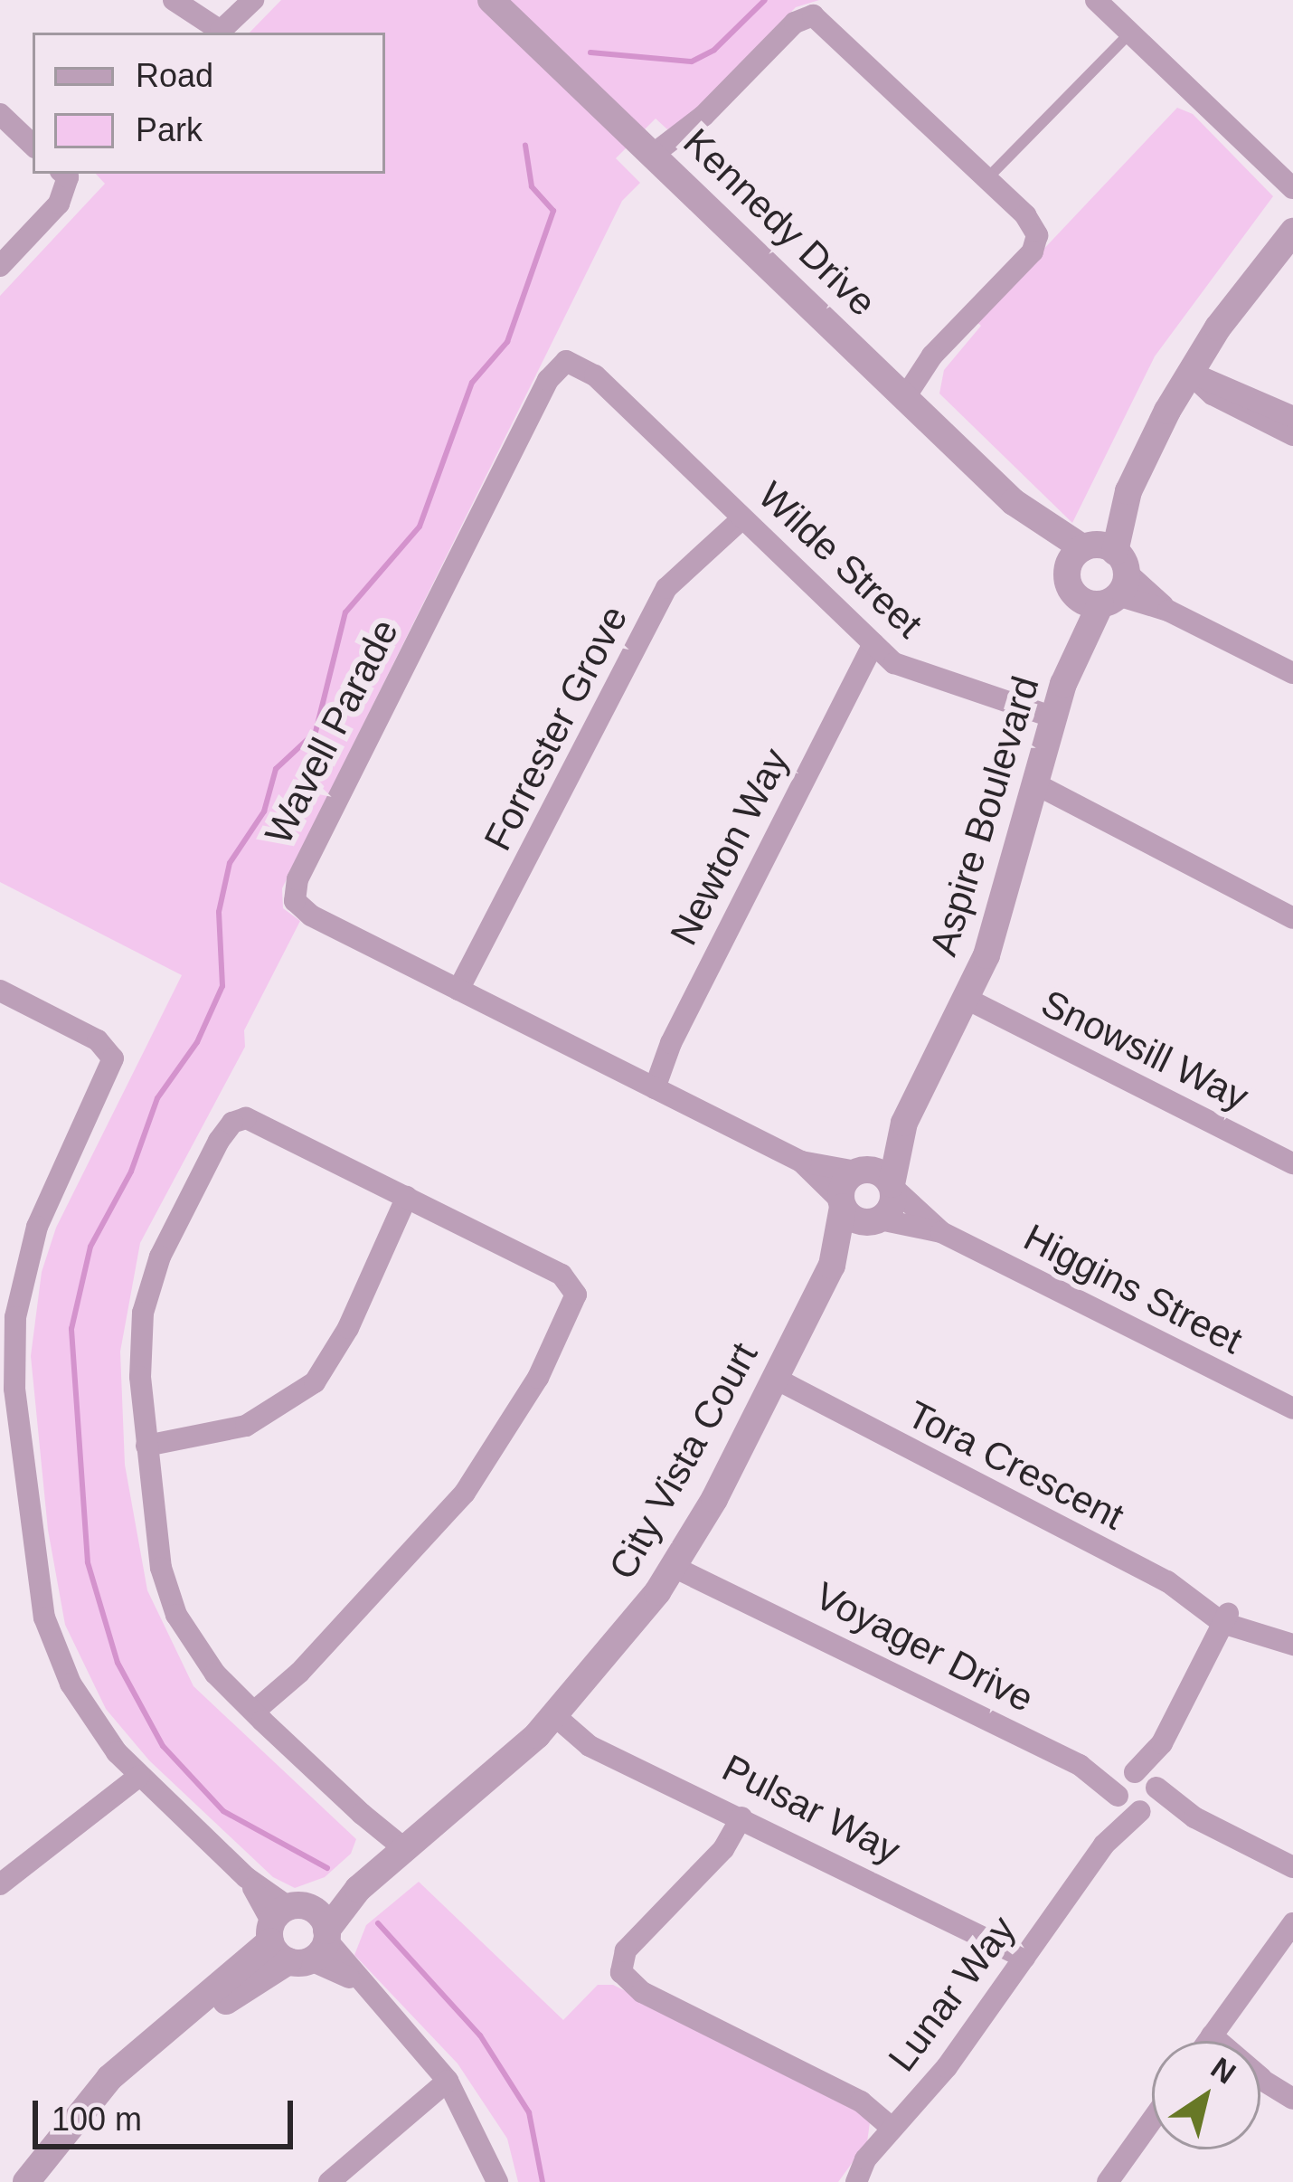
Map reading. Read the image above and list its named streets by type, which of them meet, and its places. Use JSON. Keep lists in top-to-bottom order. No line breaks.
{"streets":{"street":["Kennedy Drive","Wilde Street","Forrester Grove","Wavell Parade","Aspire Boulevard","Newton Way","Snowsill Way","Higgins Street","City Vista Court","Tora Crescent","Voyager Drive","Pulsar Way","Lunar Way"]},"crossings":[["Kennedy Drive","Aspire Boulevard"],["Wilde Street","Forrester Grove"],["Wilde Street","Wavell Parade"],["Wilde Street","Aspire Boulevard"],["Wilde Street","Newton Way"],["Forrester Grove","Wavell Parade"],["Wavell Parade","Aspire Boulevard"],["Wavell Parade","Newton Way"],["Wavell Parade","Higgins Street"],["Aspire Boulevard","Snowsill Way"],["Aspire Boulevard","Higgins Street"],["City Vista Court","Tora Crescent"],["City Vista Court","Voyager Drive"],["City Vista Court","Pulsar Way"],["Tora Crescent","Lunar Way"],["Voyager Drive","Lunar Way"],["Pulsar Way","Lunar Way"]],"legend":["Road","Park"],"scale_bar":"100 m","north":"top right"}
